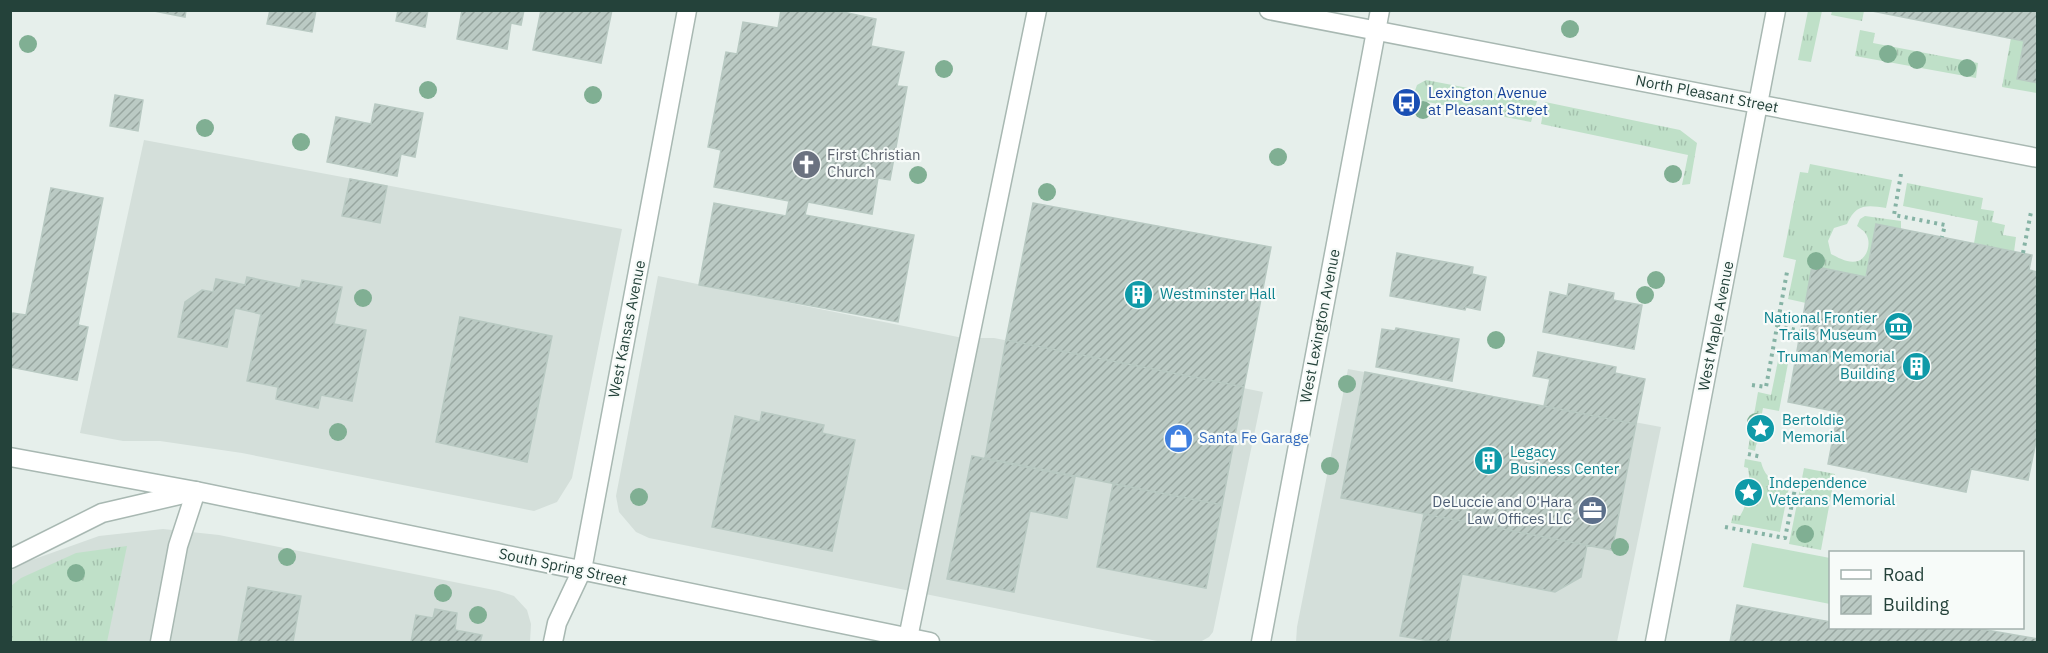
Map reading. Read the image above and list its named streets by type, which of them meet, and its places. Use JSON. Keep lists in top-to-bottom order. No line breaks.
{"streets":{"street":["North Pleasant Street","West Lexington Avenue","West Maple Avenue","West Kansas Avenue","South Spring Street"]},"crossings":[["North Pleasant Street","West Lexington Avenue"],["North Pleasant Street","West Maple Avenue"],["West Kansas Avenue","South Spring Street"]],"places":{"bus stop":["Lexington Avenue at Pleasant Street"],"church":["First Christian Church"],"building":["Westminster Hall","Truman Memorial Building","Legacy Business Center"],"museum":["National Frontier Trails Museum"],"place":["Bertoldie Memorial","Independence Veterans Memorial"],"shop":["Santa Fe Garage"],"office":["DeLuccie and O'Hara Law Offices LLC"]},"legend":["Road","Building"]}
